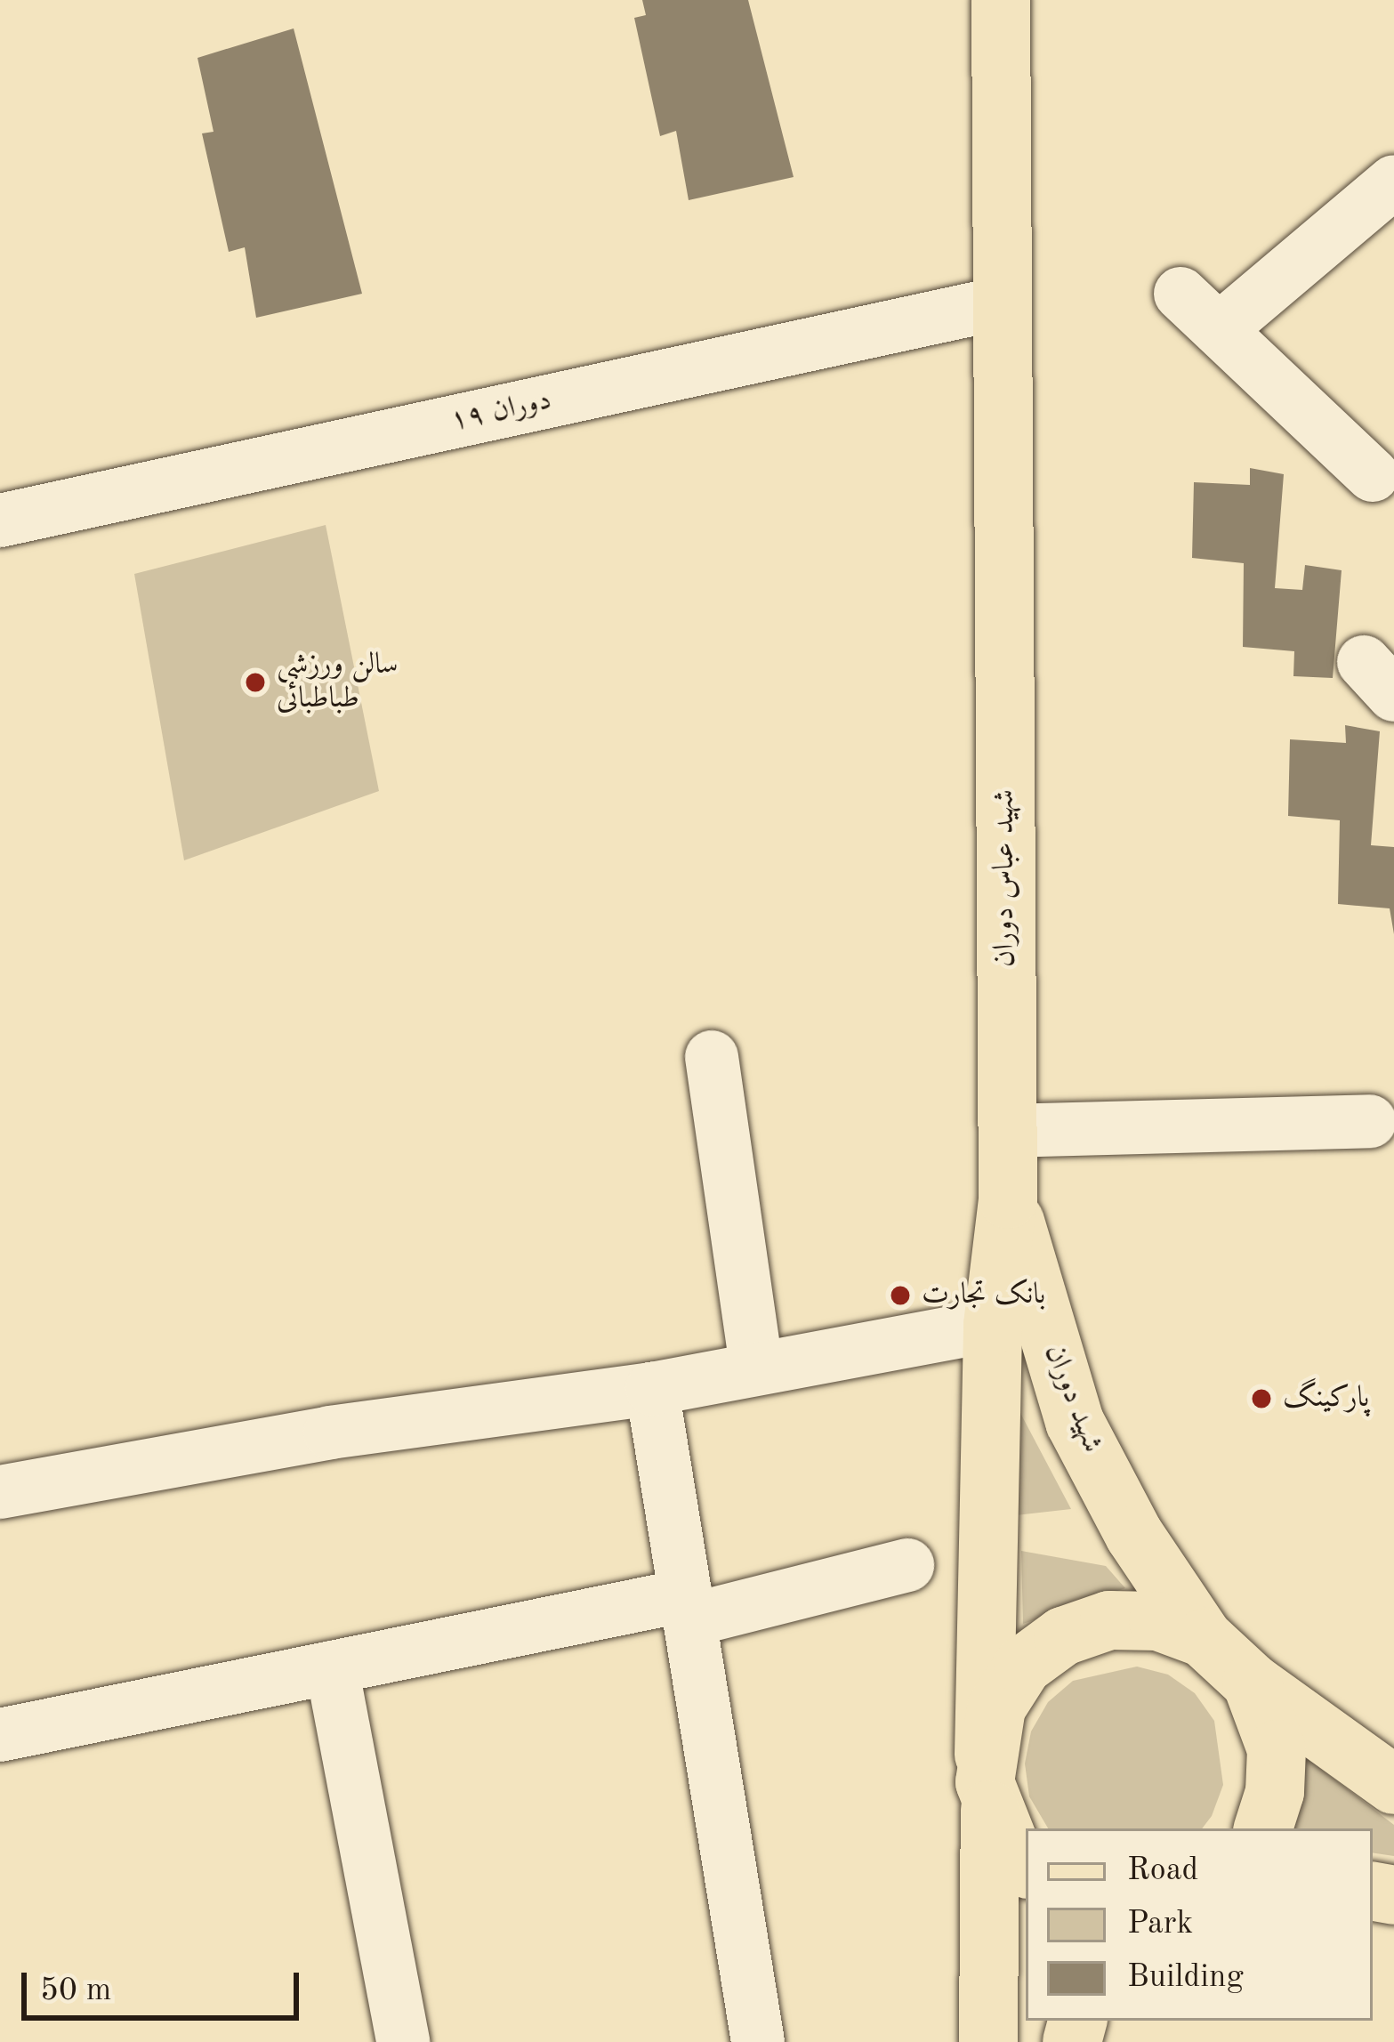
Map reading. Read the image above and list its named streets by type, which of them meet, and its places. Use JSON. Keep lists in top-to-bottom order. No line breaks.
{"streets":{"main road":["شهید عباس دوران","شهید دوران"],"street":["دوران ۱۹"]},"crossings":[["دوران ۱۹","شهید عباس دوران"],["شهید عباس دوران","شهید دوران"]],"places":["سالن ورزشی طباطبائی","بانک تجارت","پارکینگ"],"legend":["Road","Park","Building"],"scale_bar":"50 m"}
